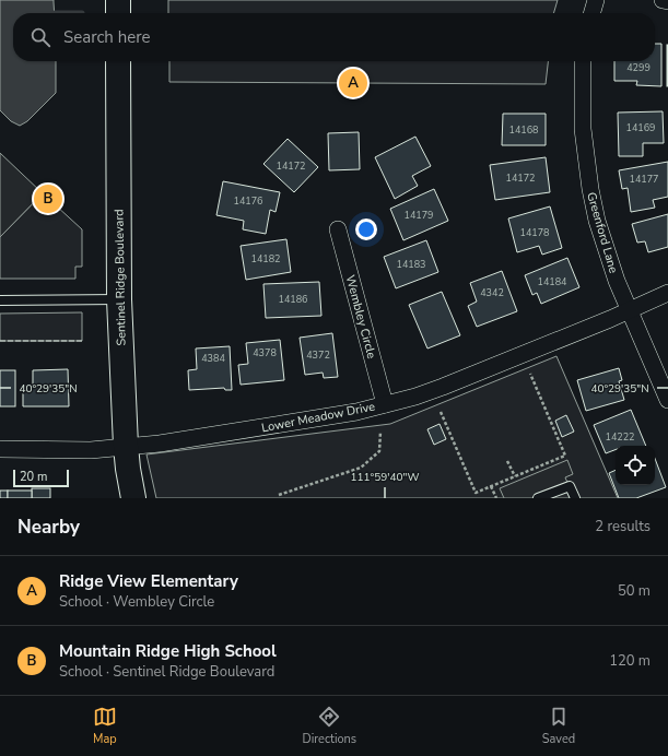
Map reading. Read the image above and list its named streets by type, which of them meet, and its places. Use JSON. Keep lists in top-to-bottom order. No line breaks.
{"streets":{"main road":["Sentinel Ridge Boulevard"],"street":["Greenford Lane","Wembley Circle","Lower Meadow Drive"]},"crossings":[["Greenford Lane","Lower Meadow Drive"],["Sentinel Ridge Boulevard","Lower Meadow Drive"],["Wembley Circle","Lower Meadow Drive"]],"house_numbers":["4299","14169","14168","14172","14172","14177","14176","14179","14178","14182","14183","14184","4342","14186","4378","4372","4384","14222"],"scale_bar":"20 m","page":{"search":"Search here","pins":["A","B"],"scale":"20 m","heading":["Nearby","2 results"],"list":[{"mark":"A","name":"Ridge View Elementary","note":"School · Wembley Circle","value":"50 m"},{"mark":"B","name":"Mountain Ridge High School","note":"School · Sentinel Ridge Boulevard","value":"120 m"}],"nav":["Map","Directions","Saved"]},"coordinates":["40°29'35\"N","111°59'40\"W"]}
